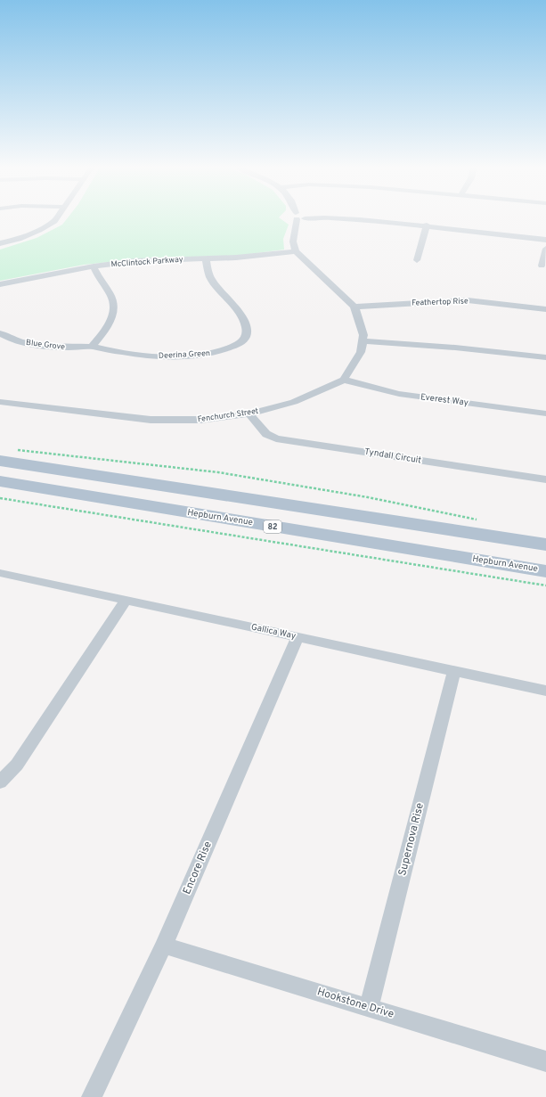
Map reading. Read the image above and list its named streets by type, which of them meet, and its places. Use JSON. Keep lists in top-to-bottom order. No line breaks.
{"streets":{"main road":["Hepburn Avenue","82"],"street":["McClintock Parkway","Feathertop Rise","Blue Grove","Deerina Green","Everest Way","Fenchurch Street","Tyndall Circuit","Gallica Way","Supernova Rise","Encore Rise","Hookstone Drive"]},"crossings":[["McClintock Parkway","Deerina Green"],["Blue Grove","Deerina Green"],["Everest Way","Fenchurch Street"],["Fenchurch Street","Tyndall Circuit"],["Gallica Way","Supernova Rise"],["Gallica Way","Encore Rise"],["Supernova Rise","Hookstone Drive"],["Encore Rise","Hookstone Drive"]]}
